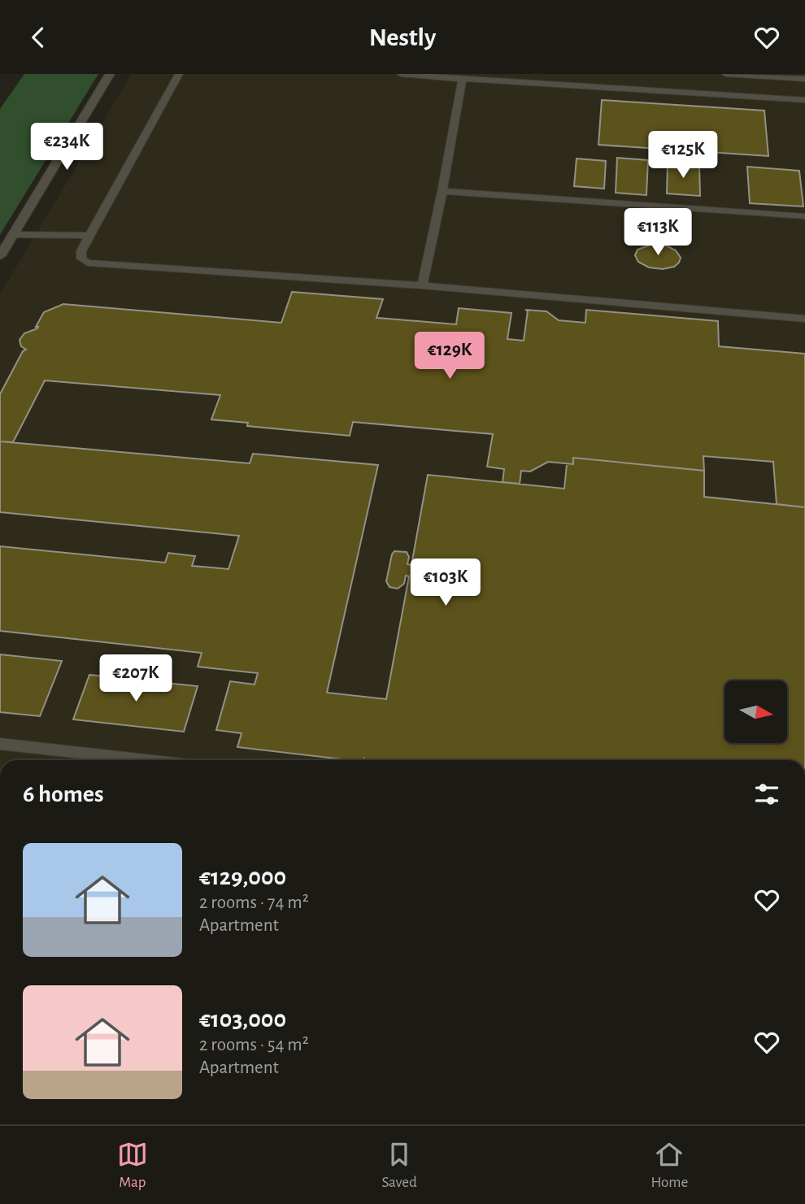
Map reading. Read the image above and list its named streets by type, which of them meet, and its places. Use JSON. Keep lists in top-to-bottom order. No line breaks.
{"north":"right","page":{"header":"Nestly","price":["€234K","€125K","€113K","€129K","€103K","€207K"],"heading":"6 homes","list":[{"name":"€129,000","note":"2 rooms · 74 m² · Apartment"},{"name":"€103,000","note":"2 rooms · 54 m² · Apartment"}],"tabs":["Map","Saved","Home"]}}
